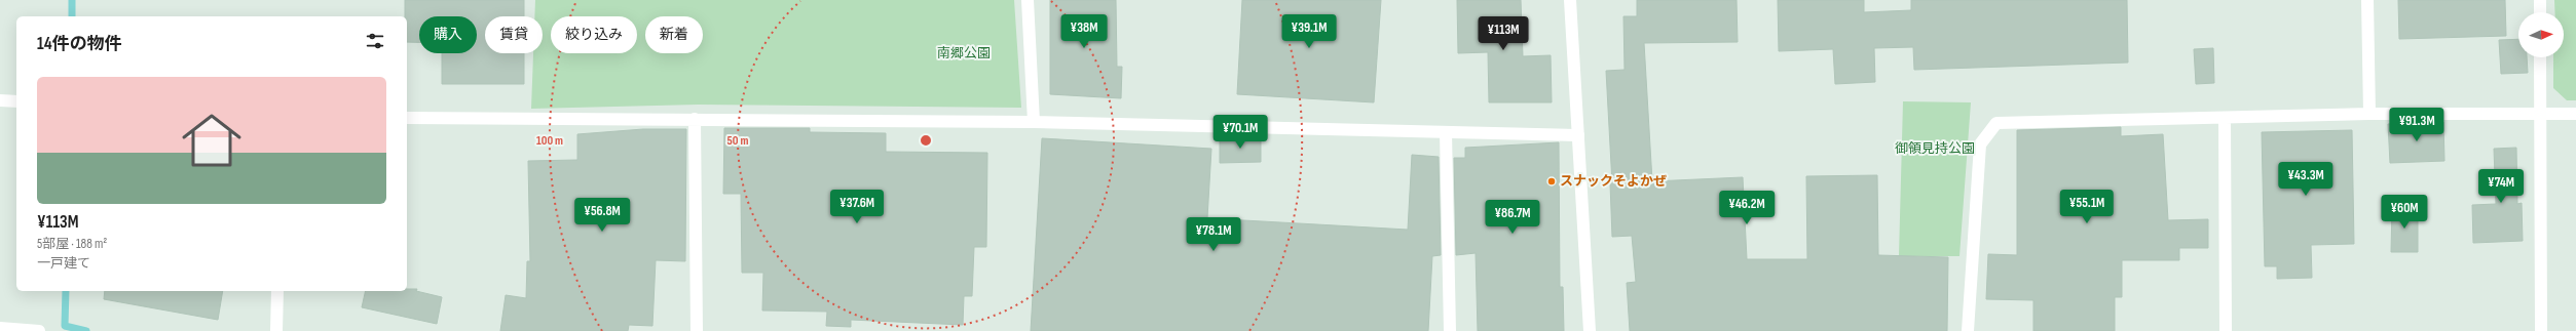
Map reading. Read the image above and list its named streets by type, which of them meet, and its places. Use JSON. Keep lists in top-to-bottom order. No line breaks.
{"parks":["南郷公園","御領見持公園"],"places":["スナックそよかぜ"],"north":"right","page":{"price":["¥38M","¥39.1M","¥113M","¥91.3M","¥70.1M","¥43.3M","¥74M","¥37.6M","¥55.1M","¥46.2M","¥60M","¥56.8M","¥86.7M","¥78.1M"],"chip":["購入","賃貸","絞り込み","新着"],"heading":"14件の物件","list":[{"name":"¥113M","note":"5部屋 · 188 m² · 一戸建て"}]},"rings":["50 m","100 m"]}
